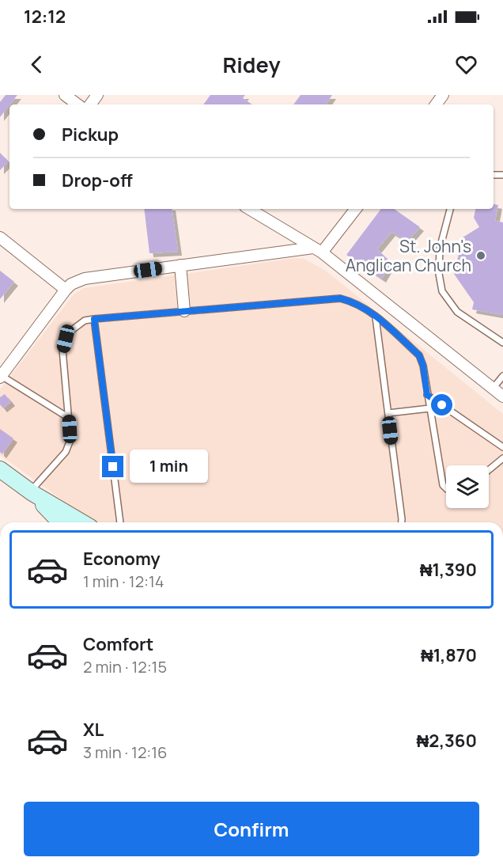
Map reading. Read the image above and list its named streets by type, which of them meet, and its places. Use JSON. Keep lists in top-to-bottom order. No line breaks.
{"places":["St. John's Anglican Church"],"page":{"status":"12:12","header":"Ridey","banner":["Pickup","Drop-off"],"bubble":"1 min","list":[{"name":"Economy","note":"1 min · 12:14","value":"₦1,390"},{"name":"Comfort","note":"2 min · 12:15","value":"₦1,870"},{"name":"XL","note":"3 min · 12:16","value":"₦2,360"}],"buttons":"Confirm"}}
